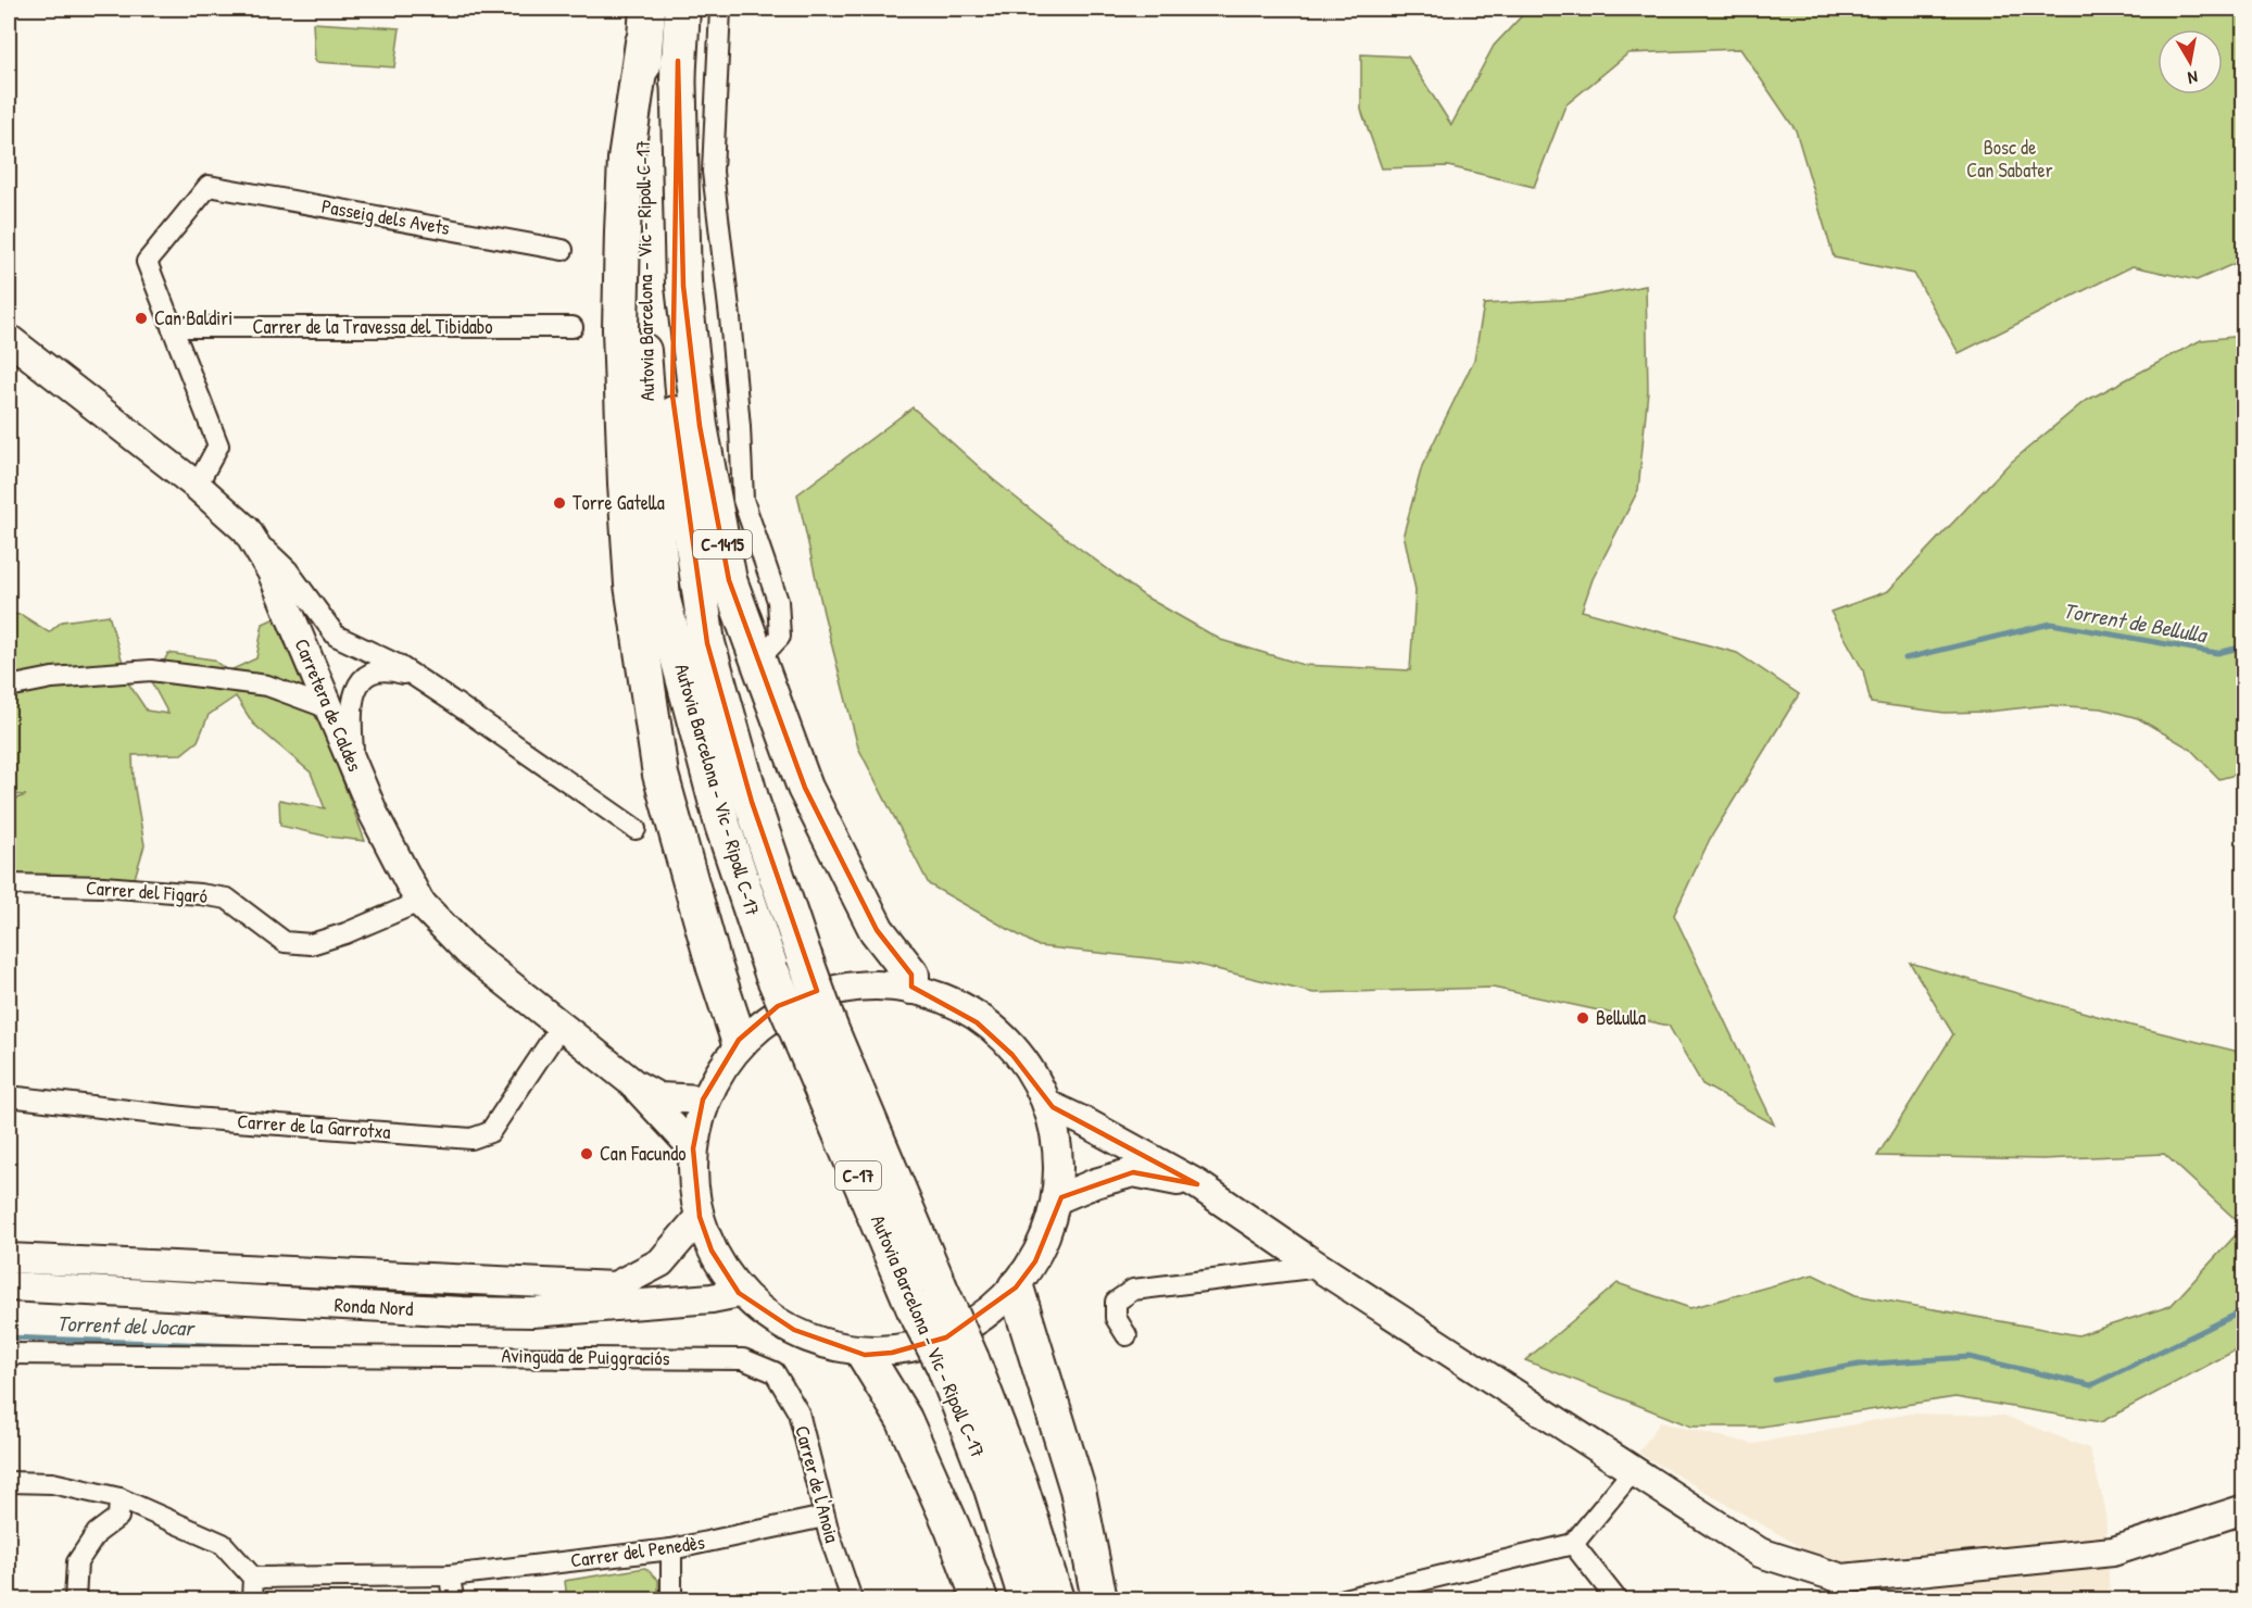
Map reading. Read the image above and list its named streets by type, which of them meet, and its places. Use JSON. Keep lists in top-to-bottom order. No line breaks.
{"streets":{"highway":["Autovia Barcelona - Vic - Ripoll C-17","C-1415","C-17"],"main road":["Carretera de Caldes","Ronda Nord"],"street":["Passeig dels Avets","Carrer de la Travessa del Tibidabo","Carrer del Figaró","Carrer de la Garrotxa","Avinguda de Puiggraciós","Carrer de l'Anoia","Carrer del Penedès"]},"crossings":[["Passeig dels Avets","Carrer de la Travessa del Tibidabo"],["Autovia Barcelona - Vic - Ripoll C-17","C-1415"],["Carretera de Caldes","Carrer del Figaró"],["Carretera de Caldes","Carrer de la Garrotxa"],["Avinguda de Puiggraciós","Carrer de l'Anoia"],["Carrer de l'Anoia","Carrer del Penedès"]],"water":["Torrent de Bellulla","Torrent del Jocar"],"parks":["Bosc de Can Sabater"],"places":["Can Baldiri","Torre Gatella","Bellulla","Can Facundo"],"north":"bottom"}
